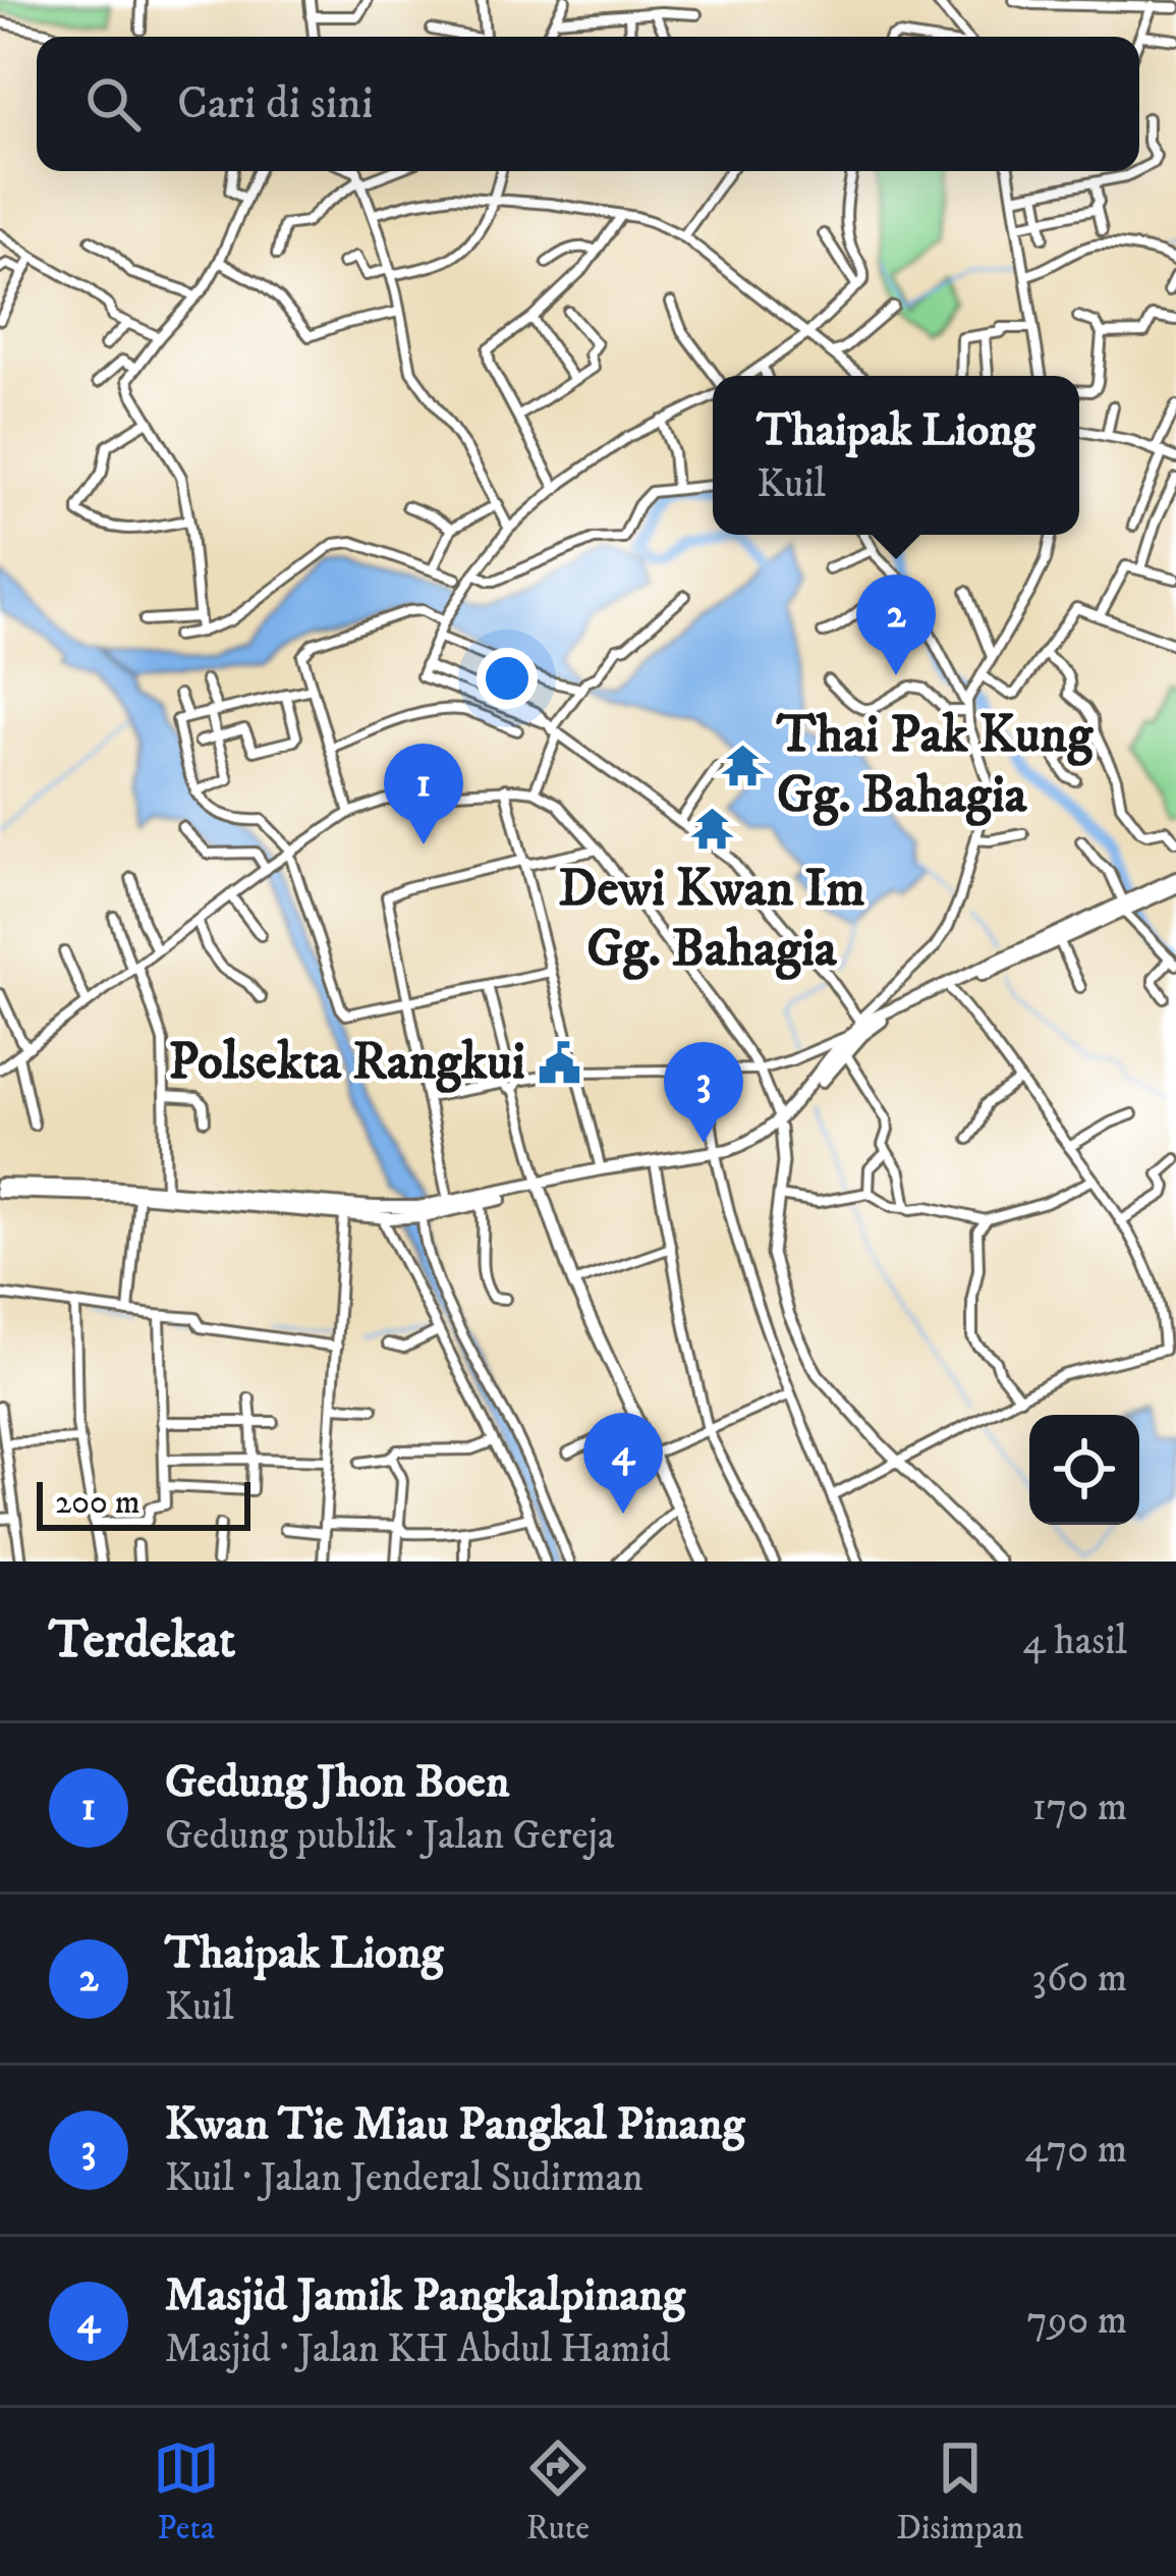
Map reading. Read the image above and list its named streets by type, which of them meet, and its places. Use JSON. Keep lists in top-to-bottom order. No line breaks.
{"places":{"temple":["Thai Pak Kung Gg. Bahagia","Dewi Kwan Im Gg. Bahagia"],"public building":["Polsekta Rangkui"]},"scale_bar":"200 m","page":{"search":"Cari di sini","popup":["Thaipak Liong","Kuil"],"pins":["2","1","3","4"],"scale":"200 m","heading":["Terdekat","4 hasil"],"list":[{"mark":"1","name":"Gedung Jhon Boen","note":"Gedung publik · Jalan Gereja","value":"170 m"},{"mark":"2","name":"Thaipak Liong","note":"Kuil","value":"360 m"},{"mark":"3","name":"Kwan Tie Miau Pangkal Pinang","note":"Kuil · Jalan Jenderal Sudirman","value":"470 m"},{"mark":"4","name":"Masjid Jamik Pangkalpinang","note":"Masjid · Jalan KH Abdul Hamid","value":"790 m"}],"nav":["Peta","Rute","Disimpan"]}}
